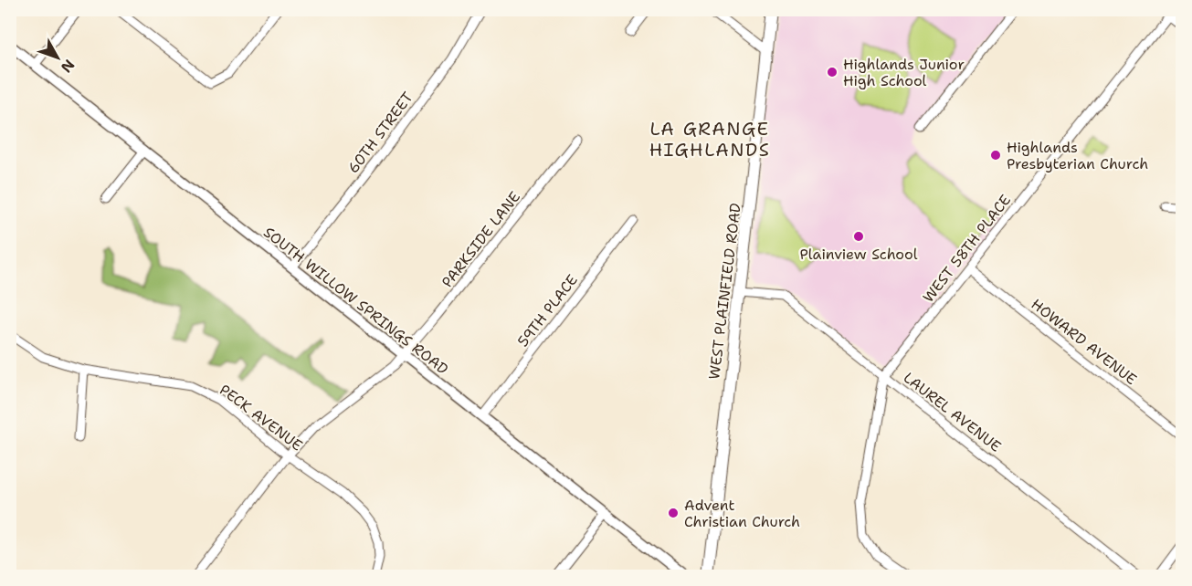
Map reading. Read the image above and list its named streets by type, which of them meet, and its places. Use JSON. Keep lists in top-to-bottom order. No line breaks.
{"streets":{"main road":["WEST PLAINFIELD ROAD"],"street":["60TH STREET","PARKSIDE LANE","WEST 58TH PLACE","SOUTH WILLOW SPRINGS ROAD","59TH PLACE","HOWARD AVENUE","LAUREL AVENUE","PECK AVENUE"]},"crossings":[["60TH STREET","SOUTH WILLOW SPRINGS ROAD"],["PARKSIDE LANE","SOUTH WILLOW SPRINGS ROAD"],["WEST 58TH PLACE","HOWARD AVENUE"],["WEST 58TH PLACE","LAUREL AVENUE"],["WEST PLAINFIELD ROAD","LAUREL AVENUE"],["SOUTH WILLOW SPRINGS ROAD","59TH PLACE"]],"districts":["LA GRANGE HIGHLANDS"],"places":["Highlands Junior High School","Highlands Presbyterian Church","Plainview School","Advent Christian Church"],"north":"bottom right"}
